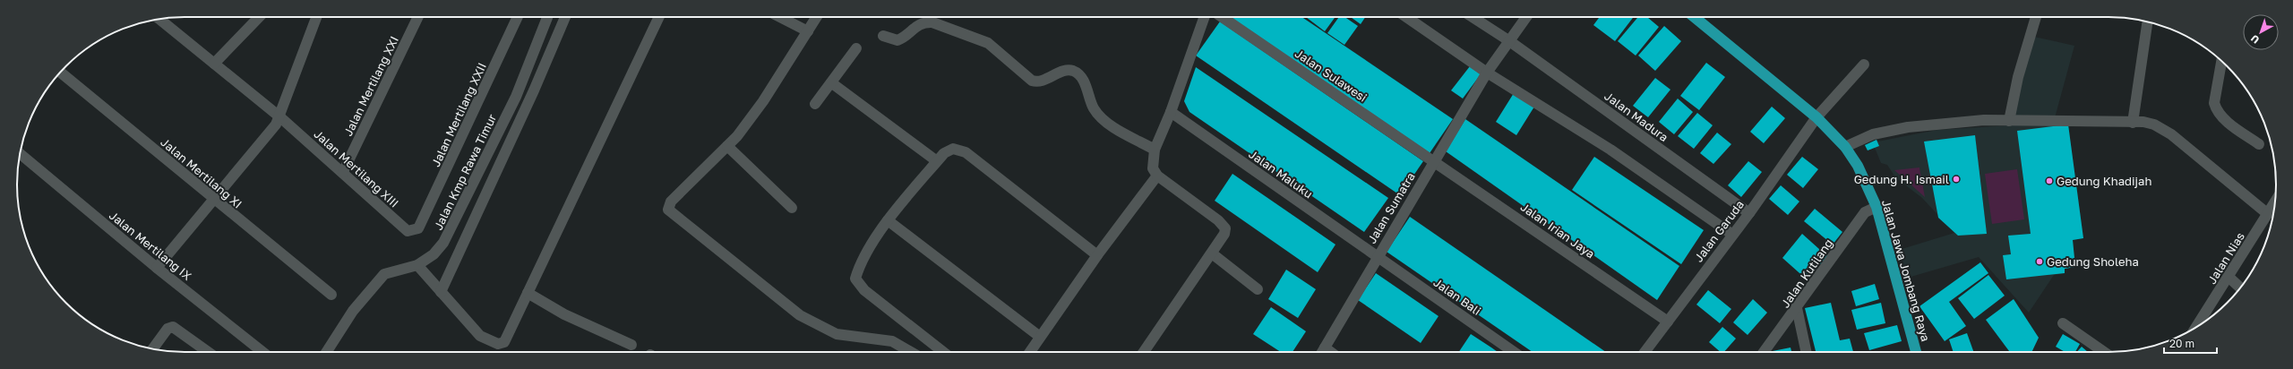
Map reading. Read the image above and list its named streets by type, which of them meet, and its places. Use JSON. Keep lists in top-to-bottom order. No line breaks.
{"streets":{"main road":["Jalan Jawa Jombang Raya"],"street":["Jalan Sulawesi","Jalan Mertilang XXI","Jalan Mertilang XXII","Jalan Madura","Jalan Mertilang XIII","Jalan Kmp Rawa Timur","Jalan Mertilang XI","Jalan Maluku","Jalan Sumatra","Jalan Irian Jaya","Jalan Garuda","Jalan Mertilang IX","Jalan Nias","Jalan Kutilang","Jalan Bali"]},"crossings":[["Jalan Sulawesi","Jalan Sumatra"],["Jalan Sulawesi","Jalan Irian Jaya"],["Jalan Mertilang XXI","Jalan Mertilang XIII"],["Jalan Mertilang XXII","Jalan Mertilang XIII"],["Jalan Madura","Jalan Sumatra"],["Jalan Madura","Jalan Garuda"],["Jalan Maluku","Jalan Sumatra"],["Jalan Maluku","Jalan Bali"],["Jalan Sumatra","Jalan Irian Jaya"],["Jalan Sumatra","Jalan Bali"],["Jalan Irian Jaya","Jalan Garuda"],["Jalan Garuda","Jalan Jawa Jombang Raya"],["Jalan Jawa Jombang Raya","Jalan Kutilang"]],"places":["Gedung H. Ismail","Gedung Khadijah","Gedung Sholeha"],"scale_bar":"20 m","north":"bottom left"}
